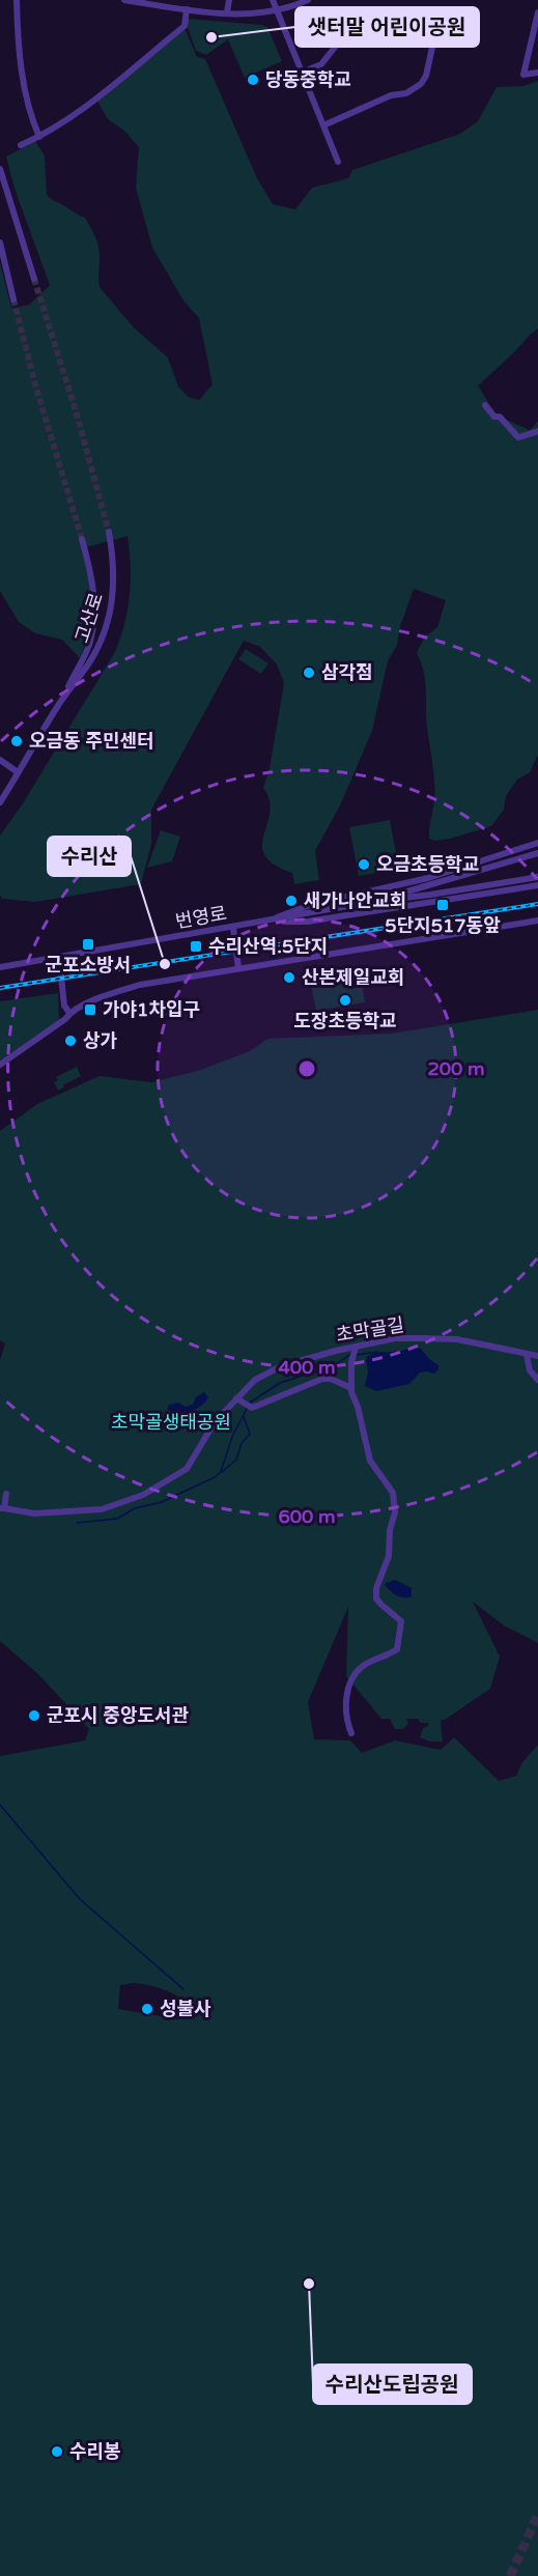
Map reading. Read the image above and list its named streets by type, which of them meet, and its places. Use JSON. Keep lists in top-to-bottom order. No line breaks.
{"streets":{"street":["고산로","번영로","초막골길"]},"parks":["초막골생태공원"],"places":{"other":["샛터말 어린이공원","당동중학교","삼각점","오금동 주민센터","오금초등학교","새가나안교회","수리산","산본제일교회","도장초등학교","상가","군포시 중앙도서관","성불사","수리산도립공원","수리봉"],"transit":["5단지517동앞","군포소방서","수리산역.5단지","가야1차입구"]},"rings":["200 m","400 m","600 m"]}
